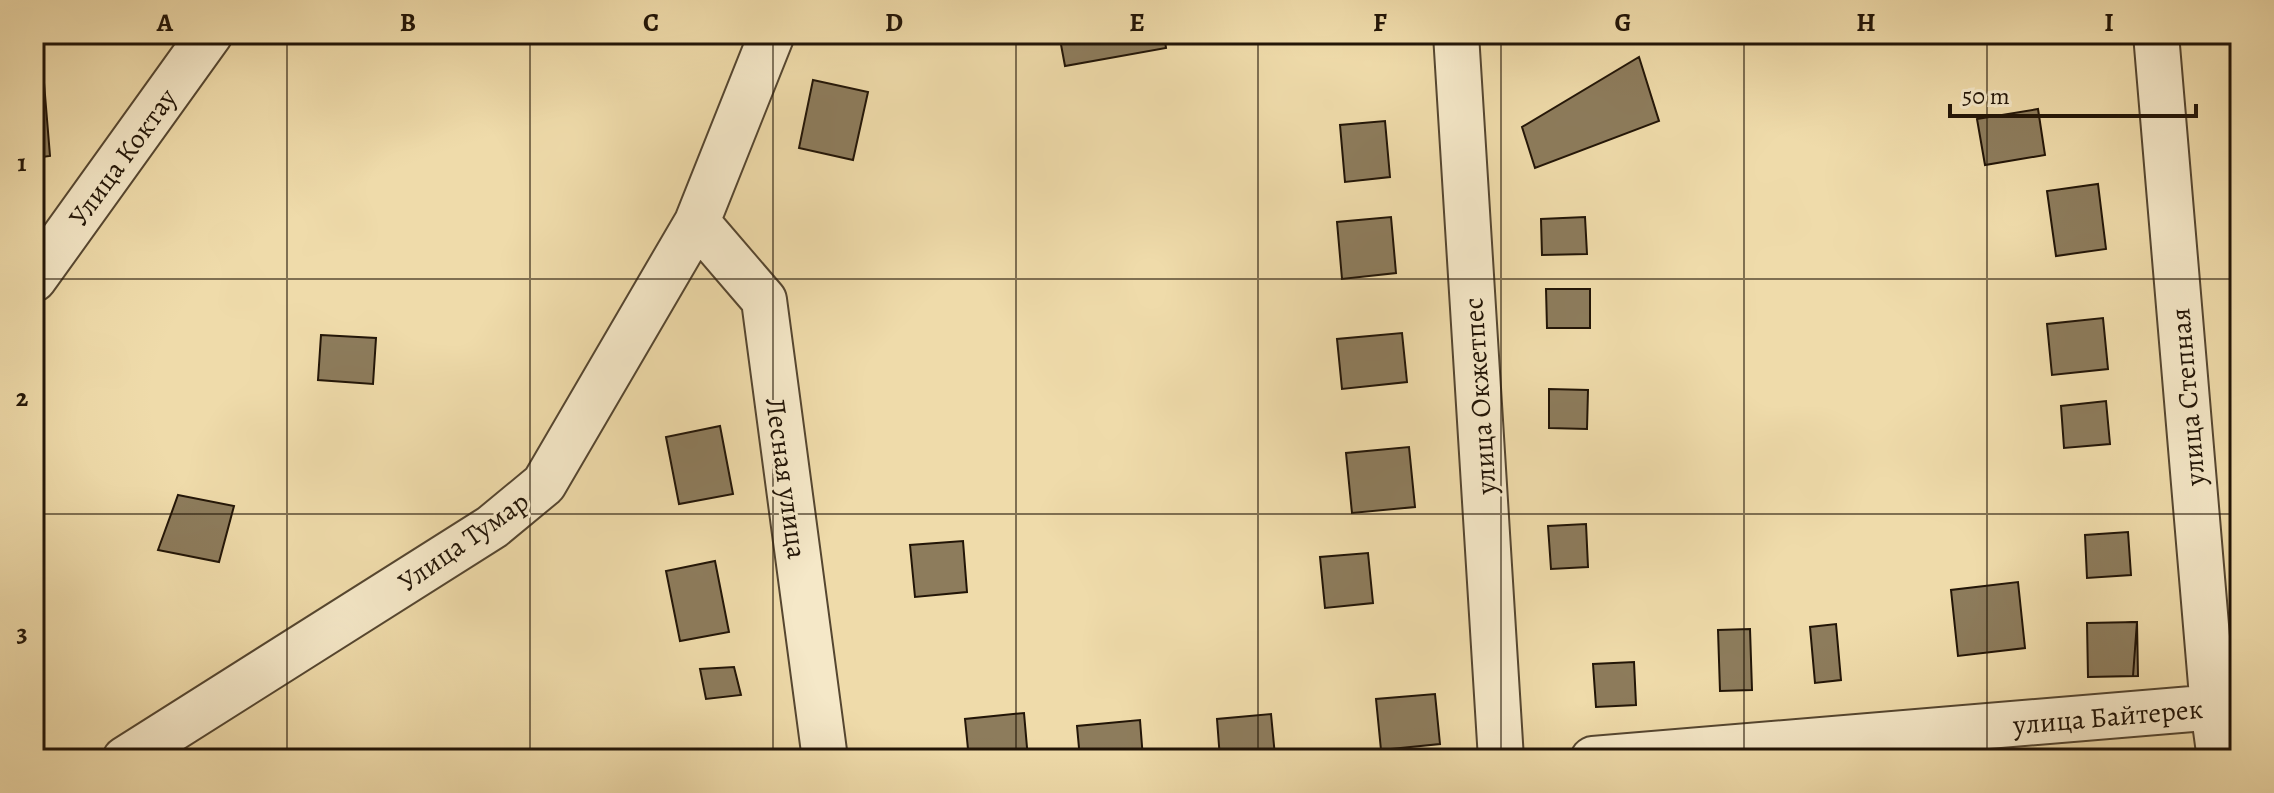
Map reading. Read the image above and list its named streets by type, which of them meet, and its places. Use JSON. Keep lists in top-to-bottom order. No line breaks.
{"streets":{"street":["Улица Коктау","улица Окжетпес","улица Степная","Лесная улица","Улица Тумар","улица Байтерек"]},"crossings":[["улица Степная","улица Байтерек"],["Лесная улица","Улица Тумар"]],"scale_bar":"50 m","grid":{"columns":["A","B","C","D","E","F","G","H","I"],"rows":["1","2","3"]}}
